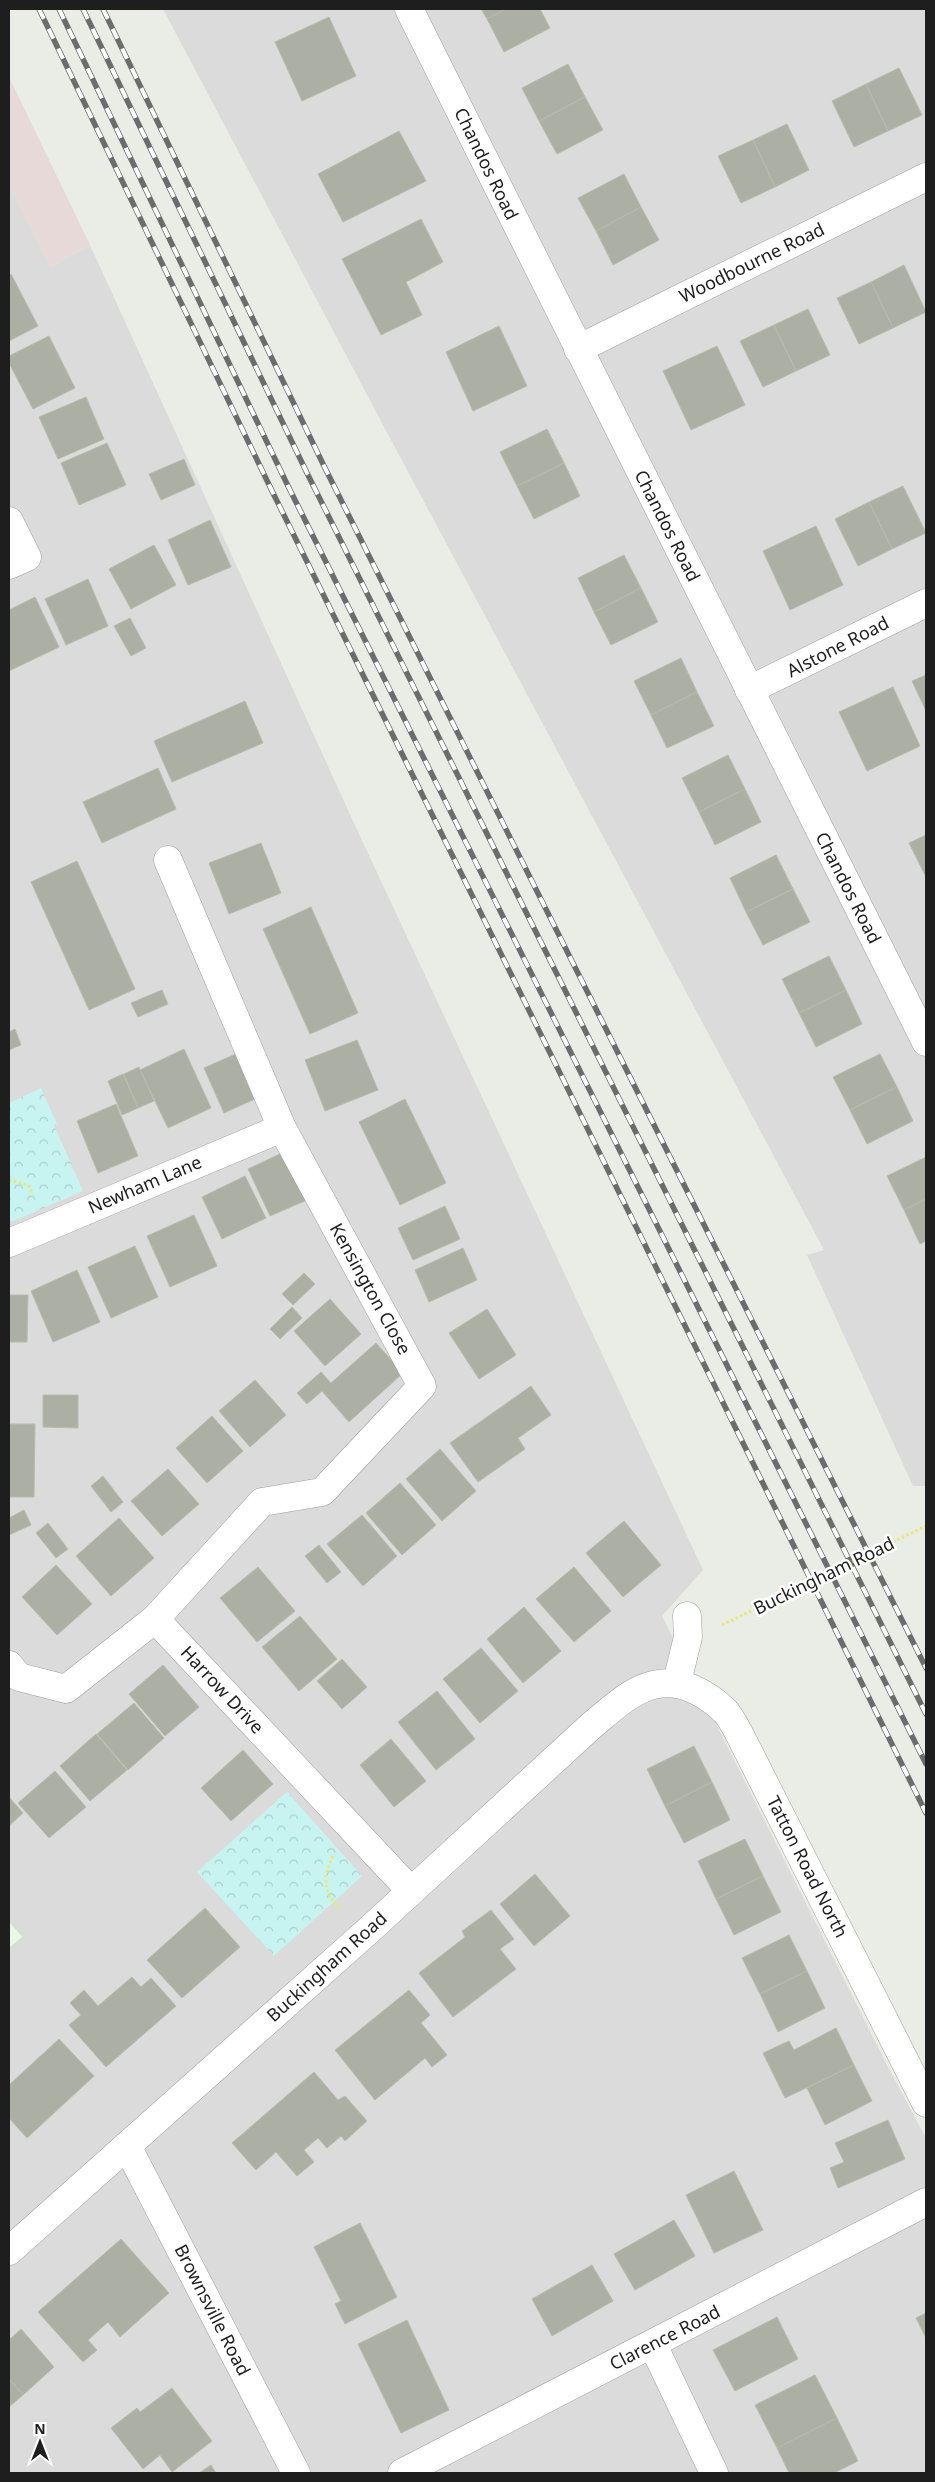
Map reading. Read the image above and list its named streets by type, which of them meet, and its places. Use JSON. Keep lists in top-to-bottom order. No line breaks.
{"streets":{"street":["Chandos Road","Woodbourne Road","Alstone Road","Newham Lane","Kensington Close","Buckingham Road","Harrow Drive","Tatton Road North","Brownsville Road","Clarence Road"]},"crossings":[["Chandos Road","Woodbourne Road"],["Chandos Road","Alstone Road"],["Newham Lane","Kensington Close"],["Kensington Close","Harrow Drive"],["Buckingham Road","Harrow Drive"],["Buckingham Road","Tatton Road North"],["Buckingham Road","Brownsville Road"]],"north":"top"}
